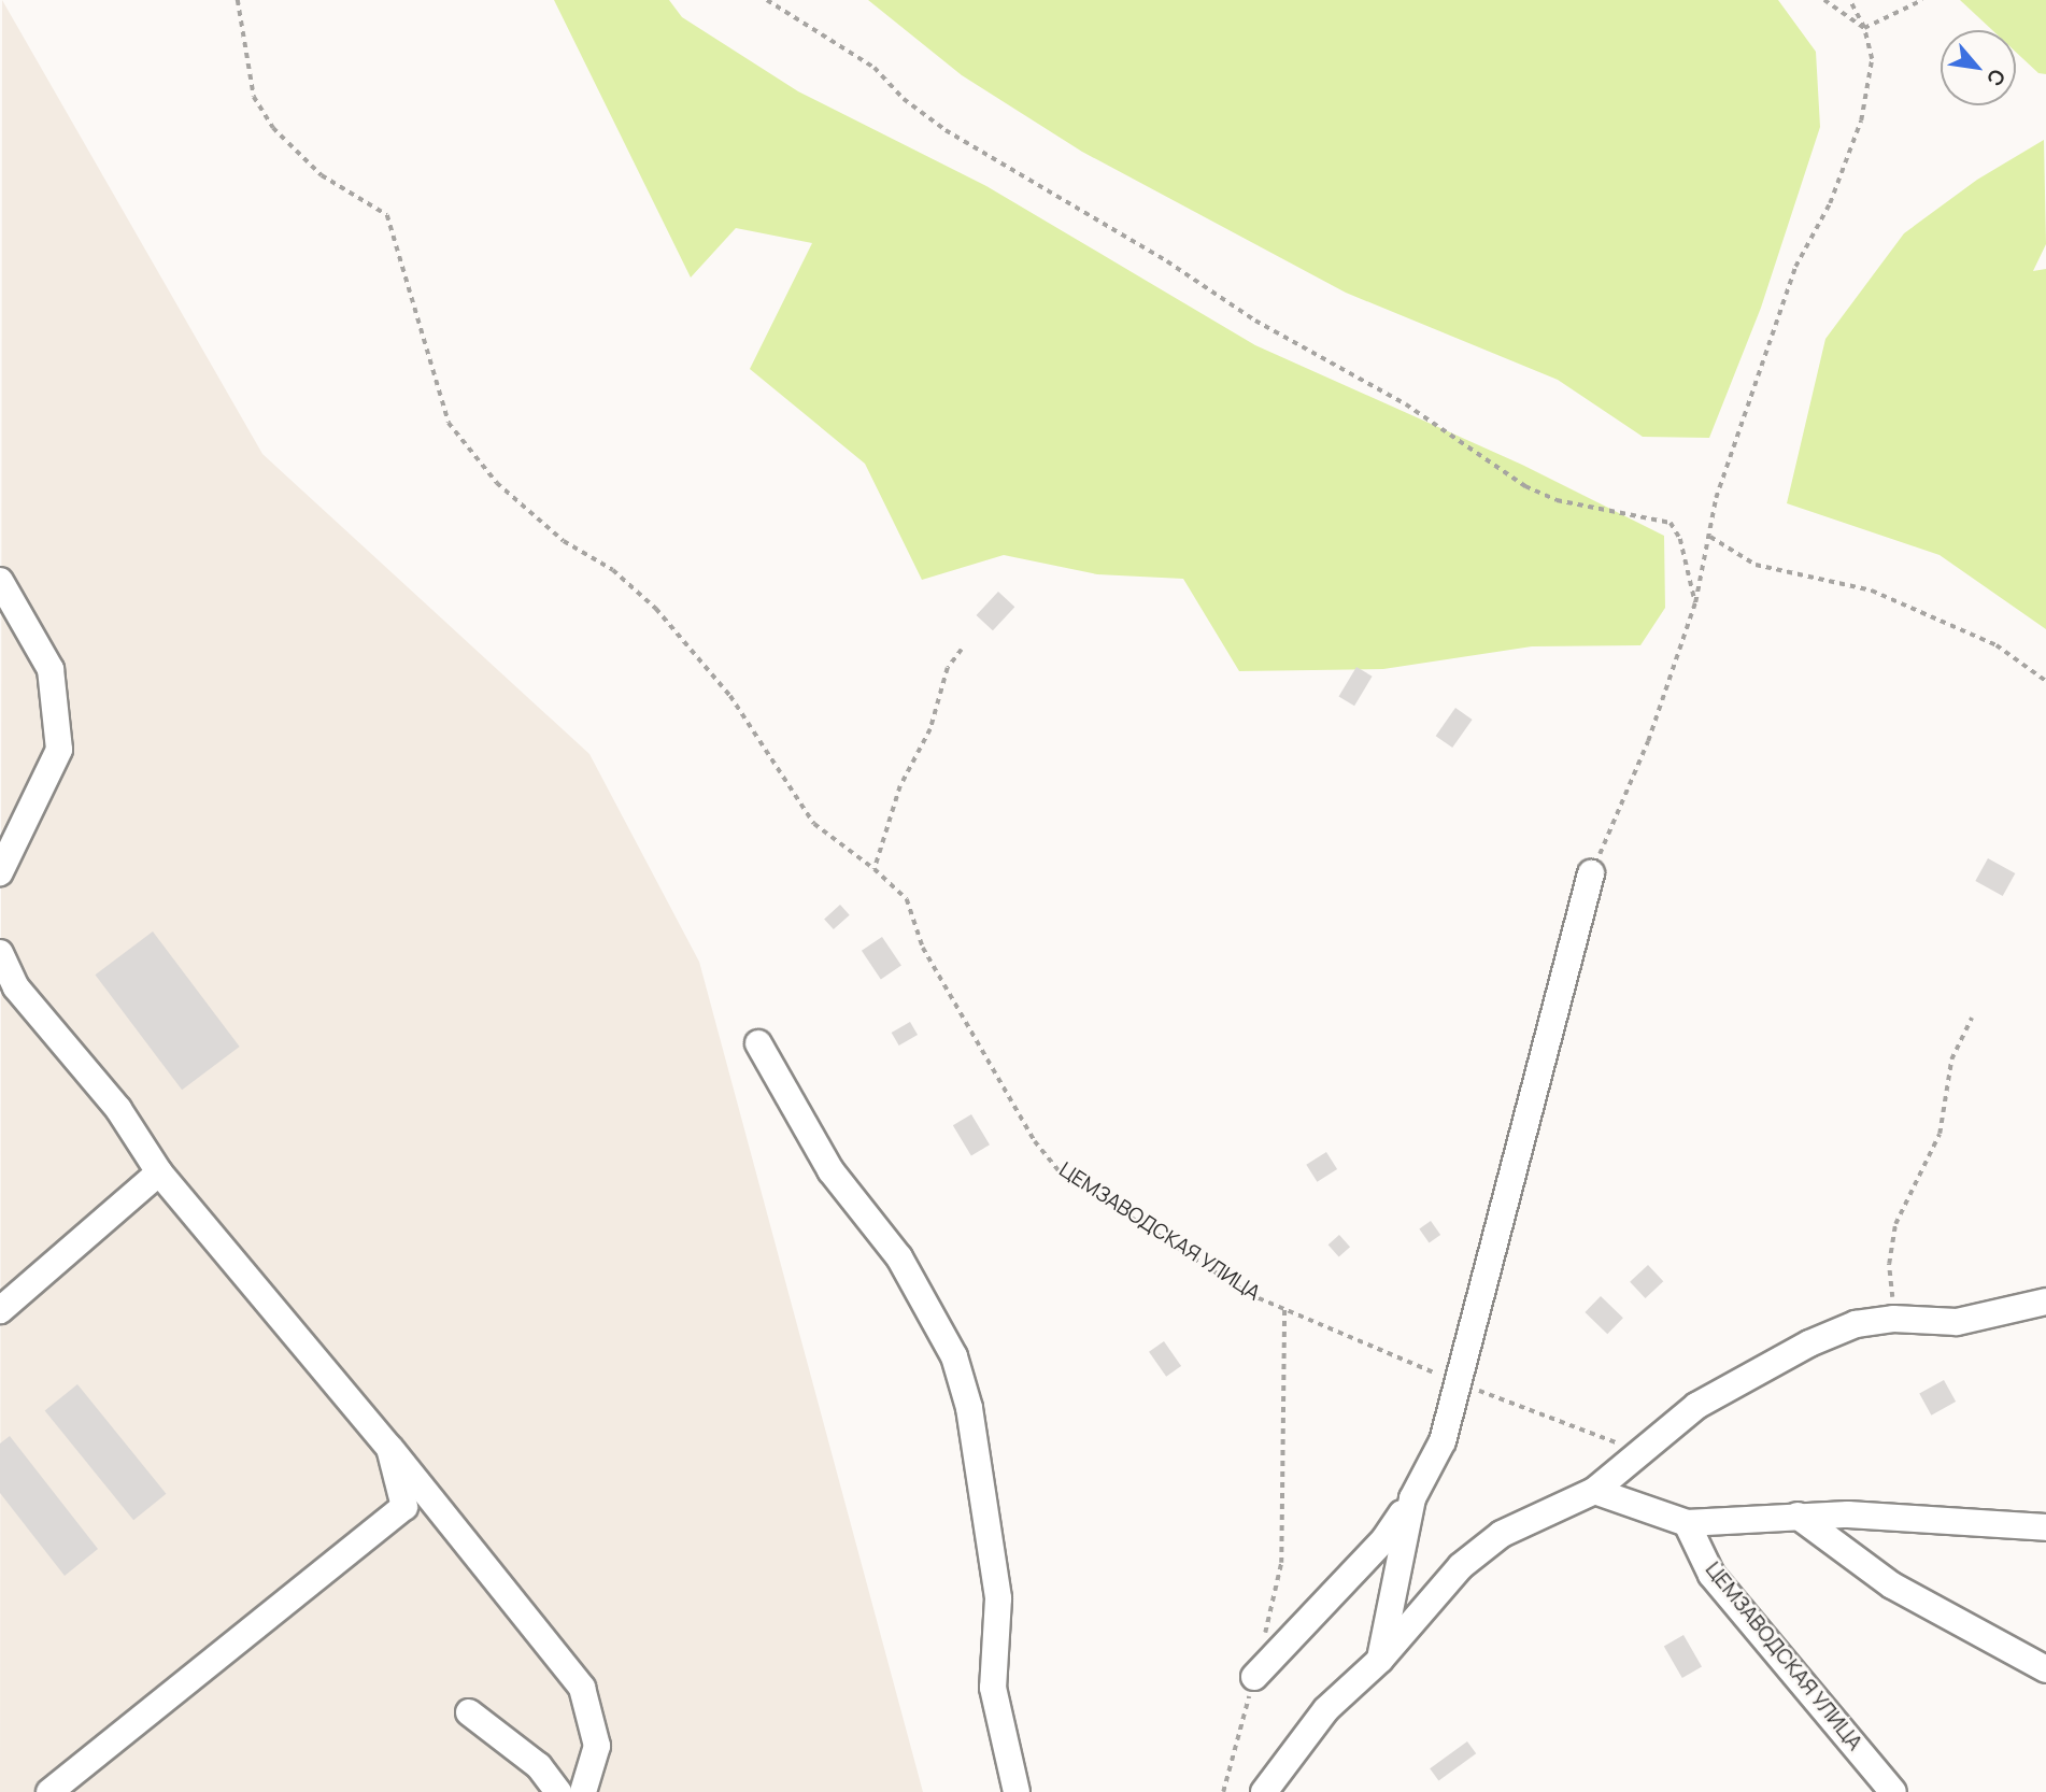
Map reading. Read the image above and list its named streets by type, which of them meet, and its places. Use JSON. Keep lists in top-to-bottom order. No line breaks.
{"streets":{"street":["ЦЕМЗАВОДСКАЯ УЛИЦА"]},"north":"bottom right"}
